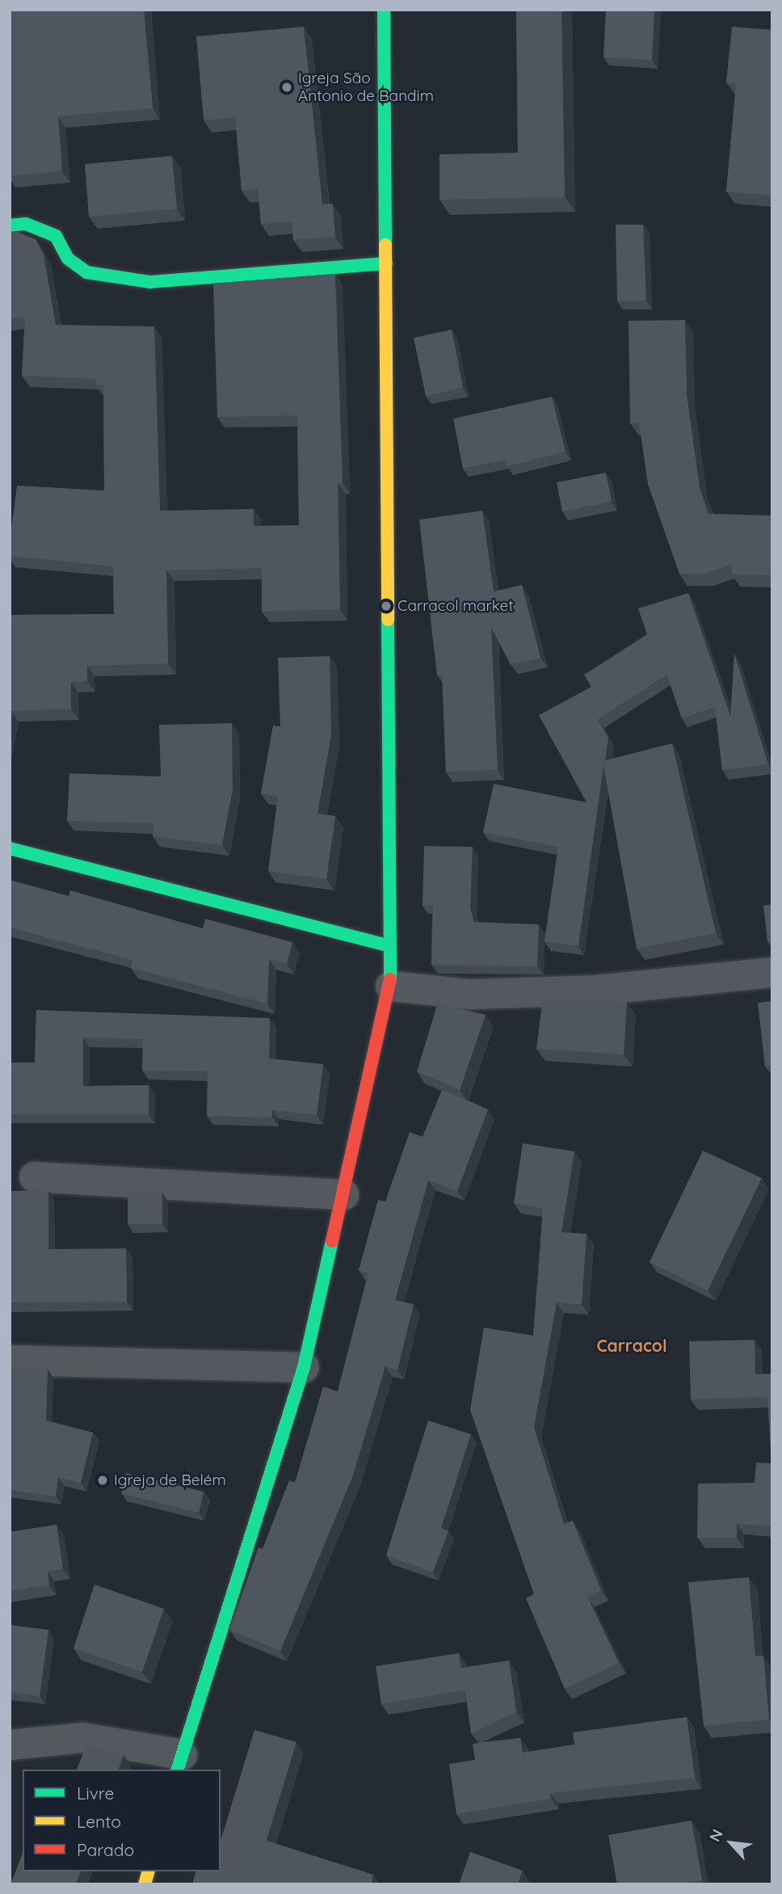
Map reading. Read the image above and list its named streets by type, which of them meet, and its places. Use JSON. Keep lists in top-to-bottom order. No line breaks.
{"districts":["Carracol"],"places":["Igreja São Antonio de Bandim","Carracol market","Igreja de Belém"],"legend":["Livre","Lento","Parado"],"north":"top left"}
